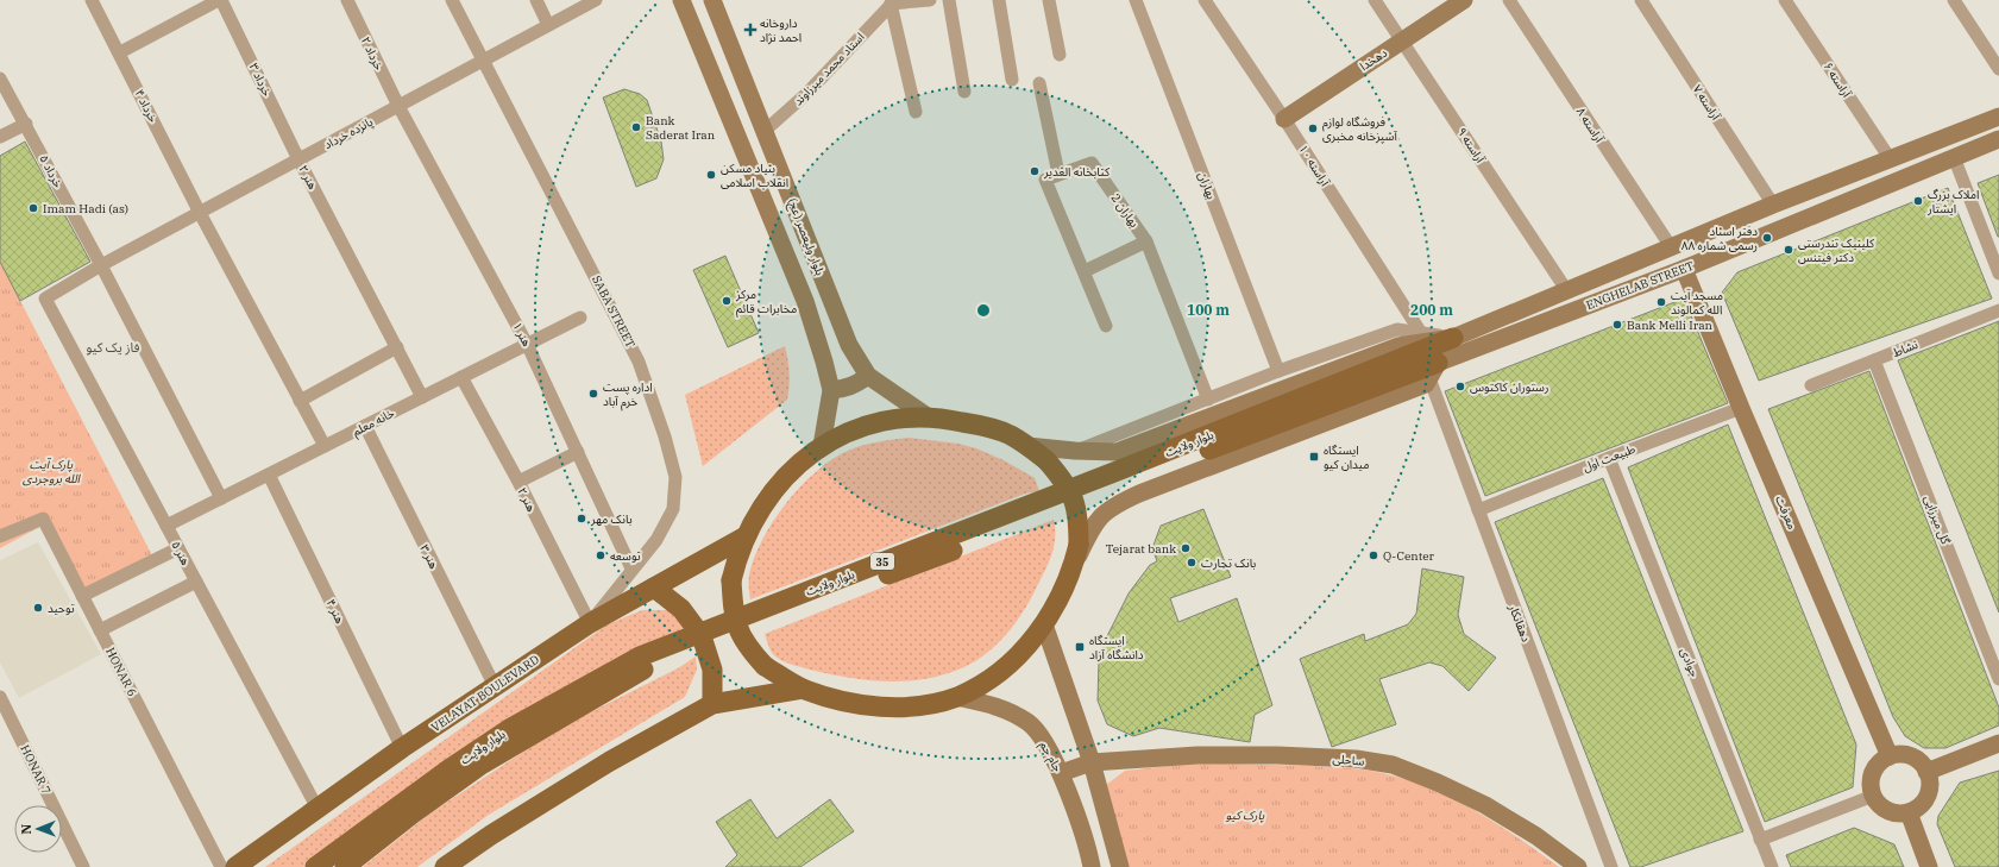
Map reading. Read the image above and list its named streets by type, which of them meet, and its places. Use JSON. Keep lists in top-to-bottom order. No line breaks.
{"streets":{"main road":["دهخدا","بلوار ولیعصر (عج)","ENGHELAB STREET","بلوار ولایت","معرفت","35","VELAYAT BOULEVARD","جام جم","ساحلی"],"street":["خرداد ۲","استاد محمد میرزاوند","خرداد ۳","آراسته ۶","آراسته ۷","خرداد ۴","آراسته ۸","پانزده خرداد","آراسته ۹","آراسته ۱۰","خرداد ۵","هنر ۲","بهاران","بهاران 2","SABA STREET","هنر ۱","نشاط","خانه معلم","طبیعت اول","گل میرزایی","هنر ۵","هنر ۳","هنر ۴","دهقانکار","جوادی","HONAR 6","HONAR 7"]},"crossings":[["خرداد ۲","پانزده خرداد"],["خرداد ۲","هنر ۱"],["دهخدا","آراسته ۹"],["دهخدا","آراسته ۱۰"],["استاد محمد میرزاوند","بلوار ولیعصر (عج)"],["خرداد ۳","پانزده خرداد"],["خرداد ۳","هنر ۲"],["آراسته ۶","ENGHELAB STREET"],["آراسته ۷","ENGHELAB STREET"],["خرداد ۴","پانزده خرداد"],["خرداد ۴","خانه معلم"],["آراسته ۸","ENGHELAB STREET"],["پانزده خرداد","خرداد ۵"],["پانزده خرداد","هنر ۲"],["پانزده خرداد","SABA STREET"],["پانزده خرداد","هنر ۱"],["پانزده خرداد","هنر ۵"],["آراسته ۹","ENGHELAB STREET"],["خرداد ۵","خانه معلم"],["هنر ۲","SABA STREET"],["هنر ۲","خانه معلم"],["هنر ۲","VELAYAT BOULEVARD"],["ENGHELAB STREET","بلوار ولایت"],["ENGHELAB STREET","معرفت"],["ENGHELAB STREET","دهقانکار"],["SABA STREET","هنر ۱"],["SABA STREET","VELAYAT BOULEVARD"],["هنر ۱","خانه معلم"],["نشاط","گل میرزایی"],["خانه معلم","هنر ۵"],["خانه معلم","هنر ۳"],["خانه معلم","هنر ۴"],["بلوار ولایت","دهقانکار"],["طبیعت اول","معرفت"],["طبیعت اول","دهقانکار"],["طبیعت اول","جوادی"],["هنر ۵","VELAYAT BOULEVARD"],["هنر ۳","VELAYAT BOULEVARD"],["هنر ۴","VELAYAT BOULEVARD"],["جام جم","ساحلی"]],"districts":["فاز یک کیو"],"parks":["پارک آیت الله بروجردی","پارک کیو"],"places":{"health":["داروخانه احمد نژاد"],"other":["Bank Saderat Iran","فروشگاه لوازم آشپزخانه مخبری","کتابخانه الغدیر","بنیاد مسکن انقلاب اسلامی","املاک بزرگ ایشتار","Imam Hadi (as)","دفتر اسناد رسمی شماره ۸۸","کلینیک تندرستی دکتر فیتنس","مرکز مخابرات قائم","مسجد آیت الله کمالوند","Bank Melli Iran","رستوران کاکتوس","اداره پست خرم آباد","بانک مهر","Tejarat bank","توسعه","Q-Center","بانک تجارت","توحید"],"transit":["ایستگاه میدان کیو","ایستگاه دانشگاه آزاد"]},"north":"left","rings":["100 m","200 m"]}
